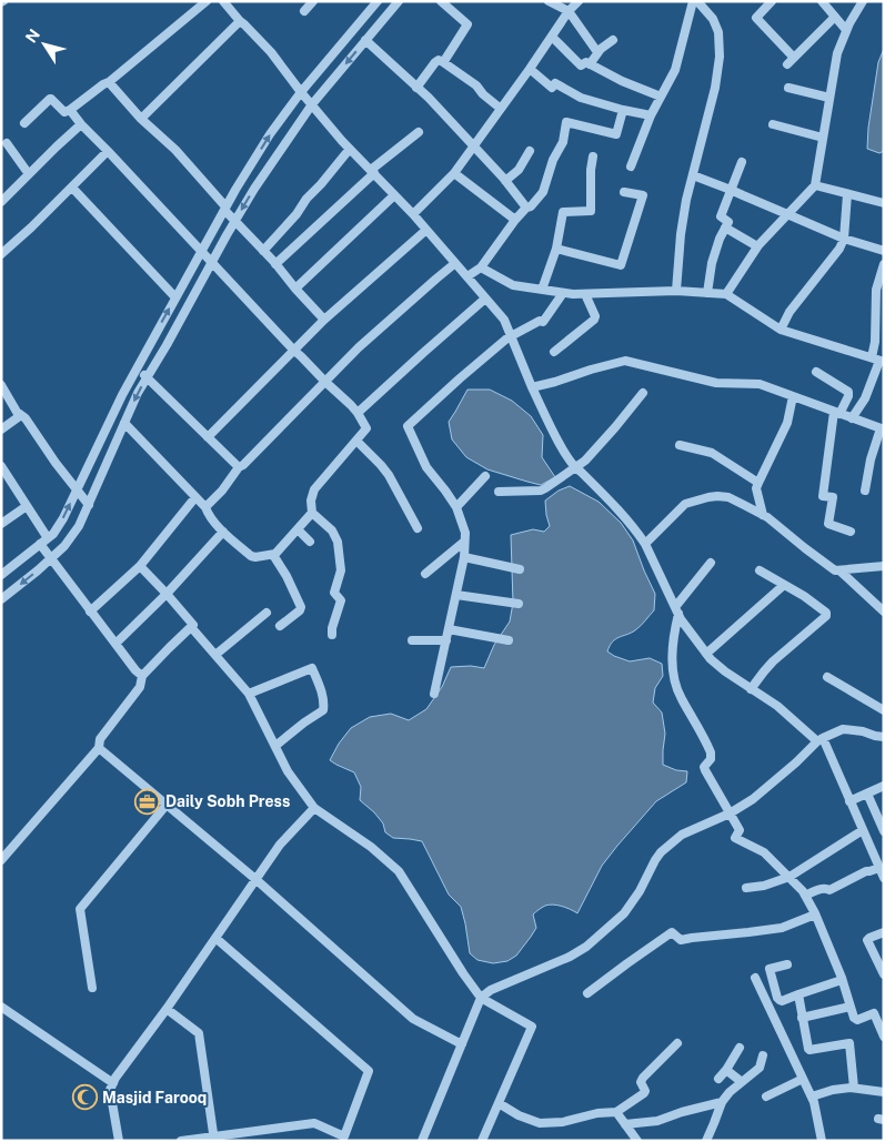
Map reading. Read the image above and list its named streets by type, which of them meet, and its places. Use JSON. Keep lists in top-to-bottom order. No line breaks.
{"places":{"office":["Daily Sobh Press"],"mosque":["Masjid Farooq"]},"north":"top left"}
